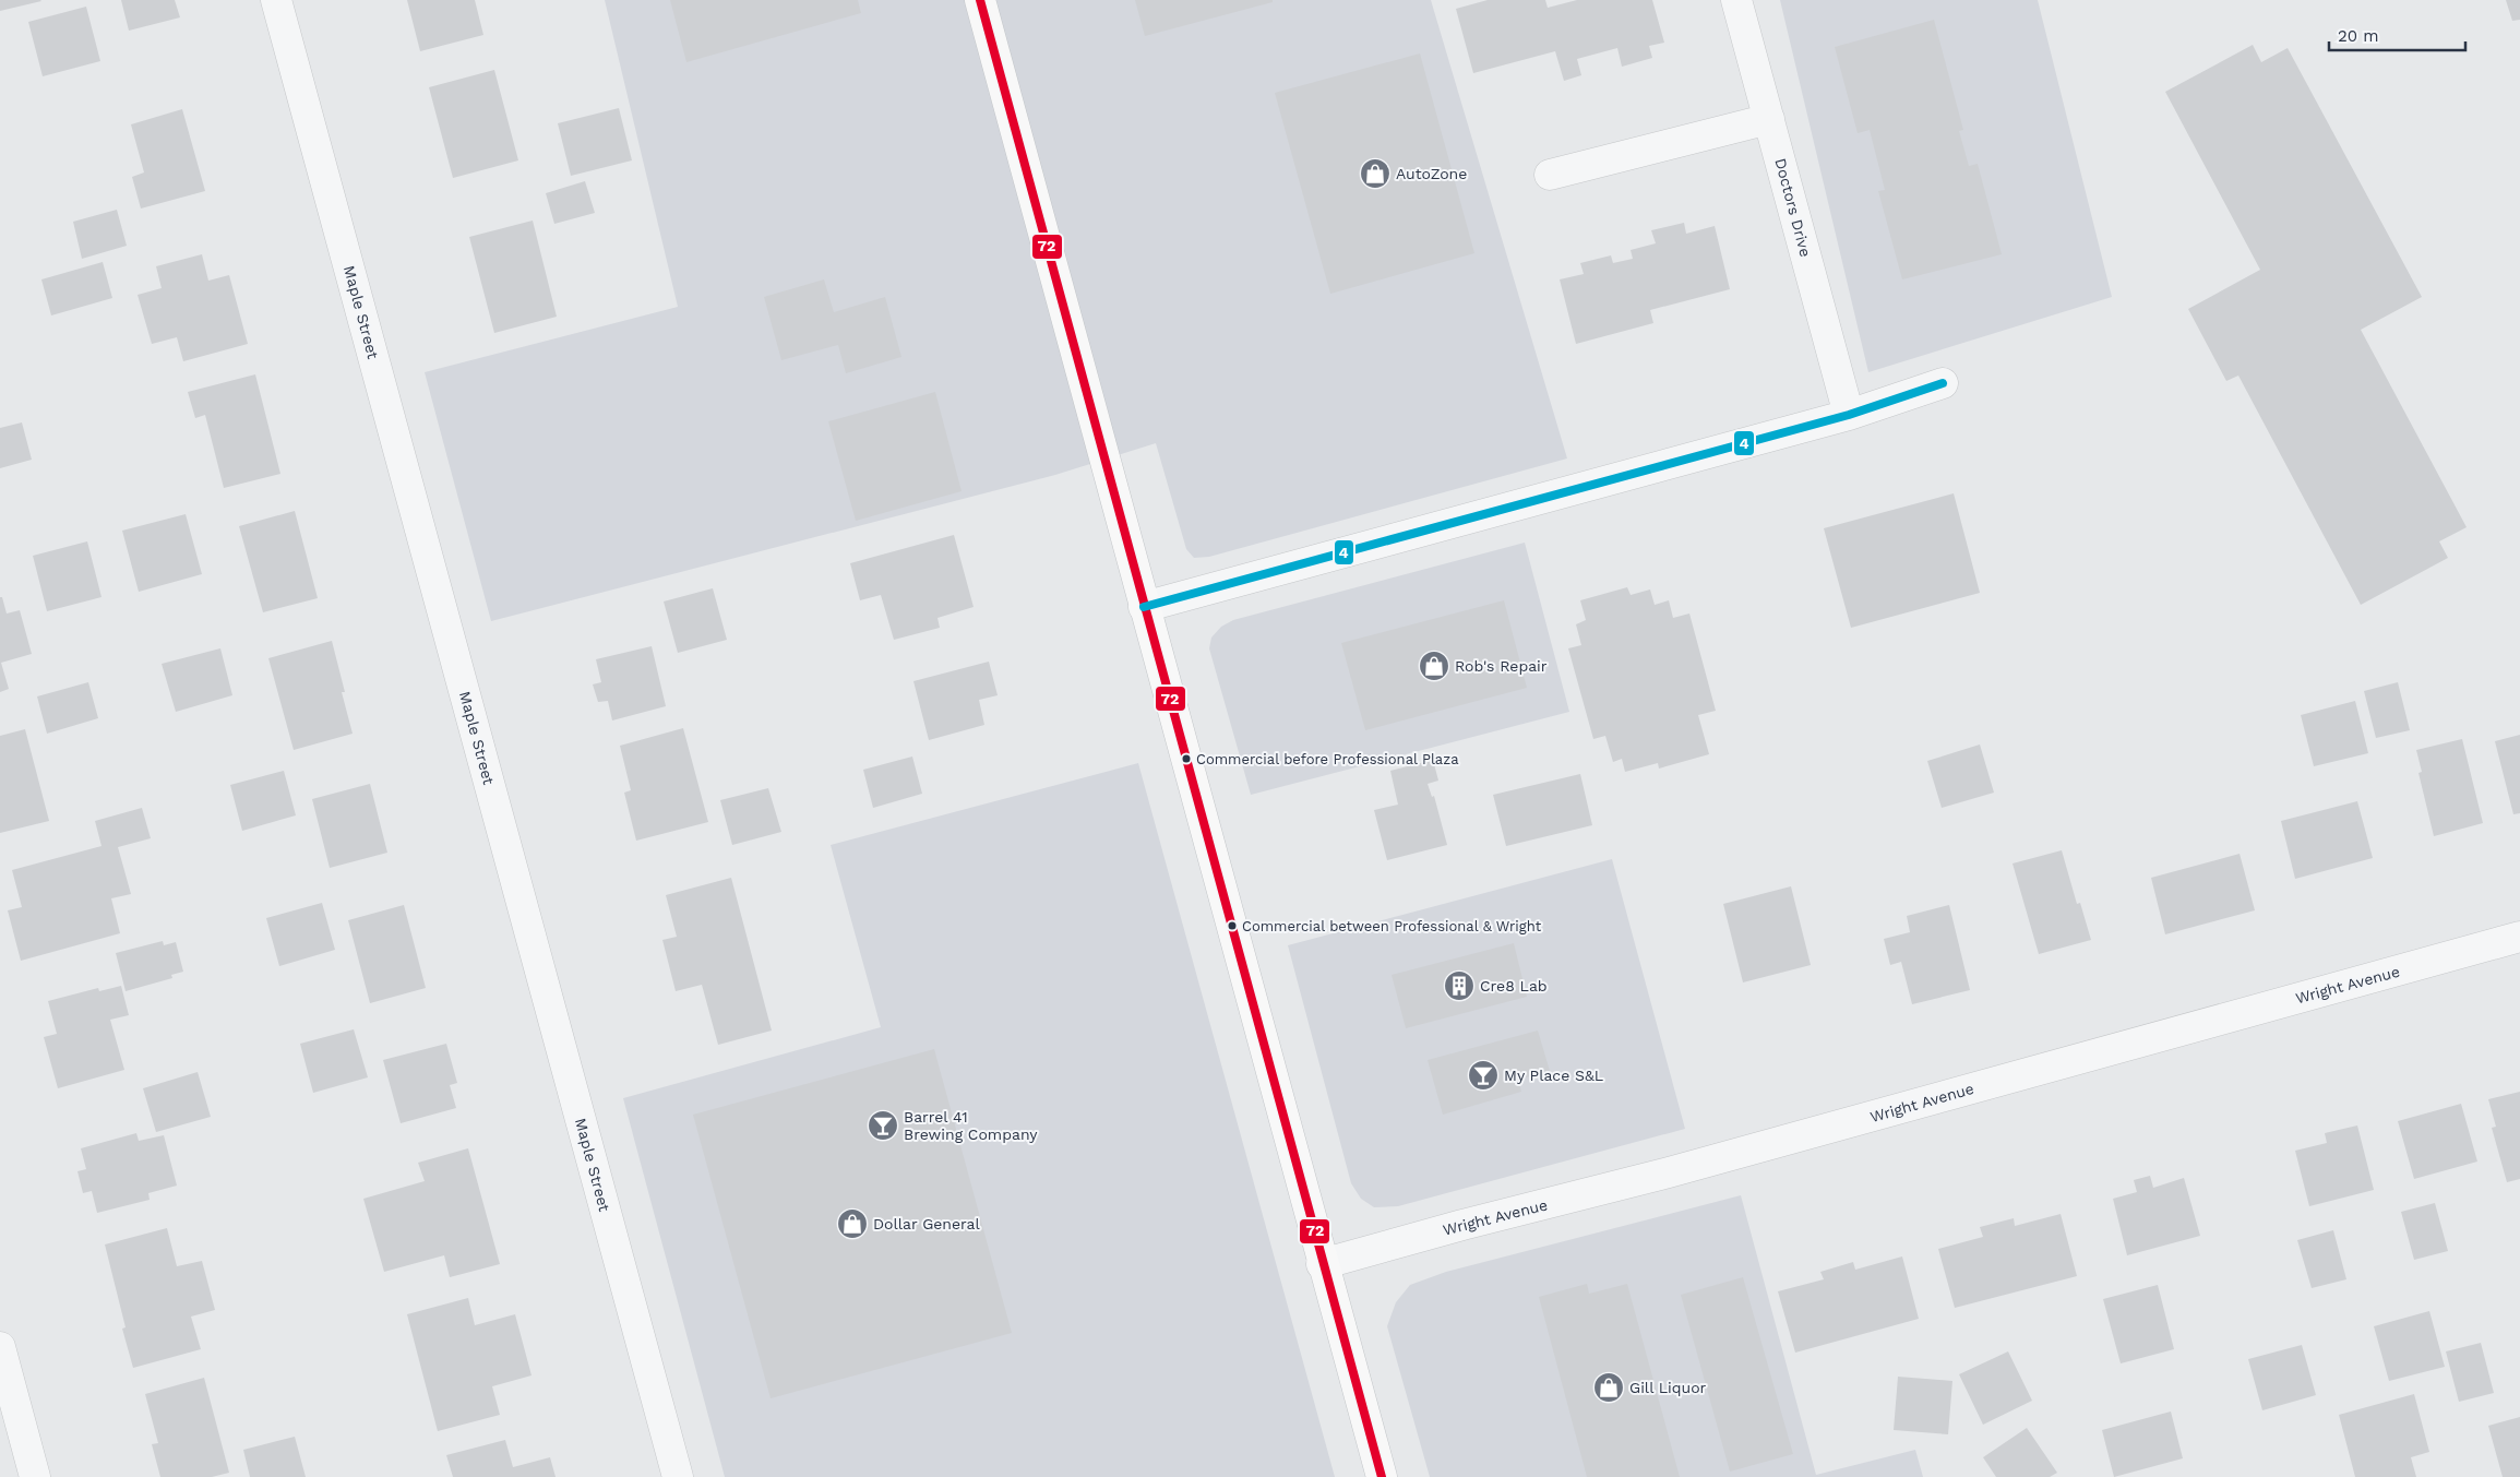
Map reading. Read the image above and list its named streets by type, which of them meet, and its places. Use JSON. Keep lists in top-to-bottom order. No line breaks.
{"streets":{"street":["Doctors Drive","Maple Street","Wright Avenue"]},"places":{"shop":["AutoZone","Rob's Repair","Dollar General","Gill Liquor"],"other":["Commercial before Professional Plaza","Commercial between Professional & Wright"],"building":["Cre8 Lab"],"bar":["My Place S&L","Barrel 41 Brewing Company"]},"lines":["transit line 72","transit line 4"],"scale_bar":"20 m"}
